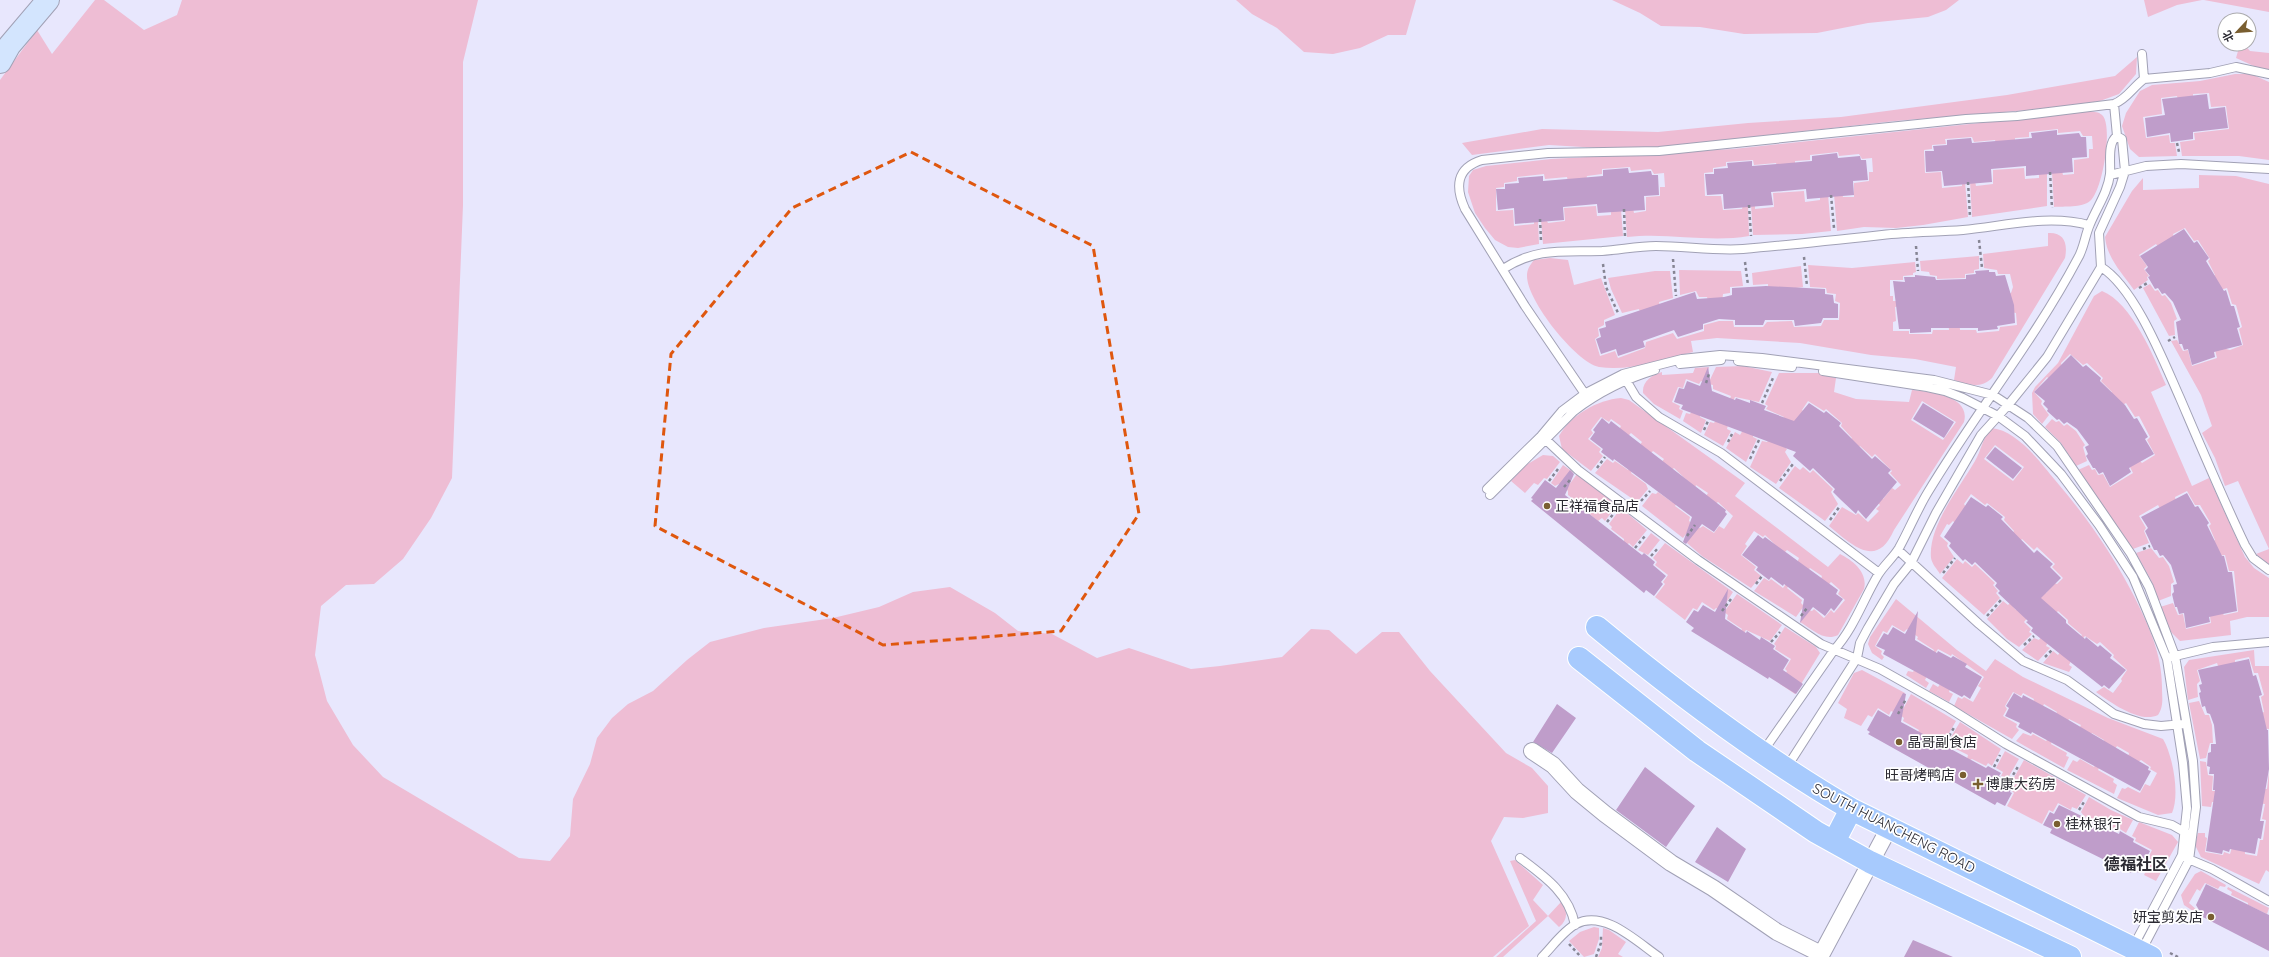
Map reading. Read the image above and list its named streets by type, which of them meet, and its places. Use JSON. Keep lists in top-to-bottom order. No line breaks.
{"streets":{"main road":["SOUTH HUANCHENG ROAD"]},"districts":["德福社区"],"places":{"other":["正祥福食品店","晶哥副食店","旺哥烤鸭店","桂林银行","妍宝剪发店"],"health":["博康大药房"]},"north":"bottom left"}
